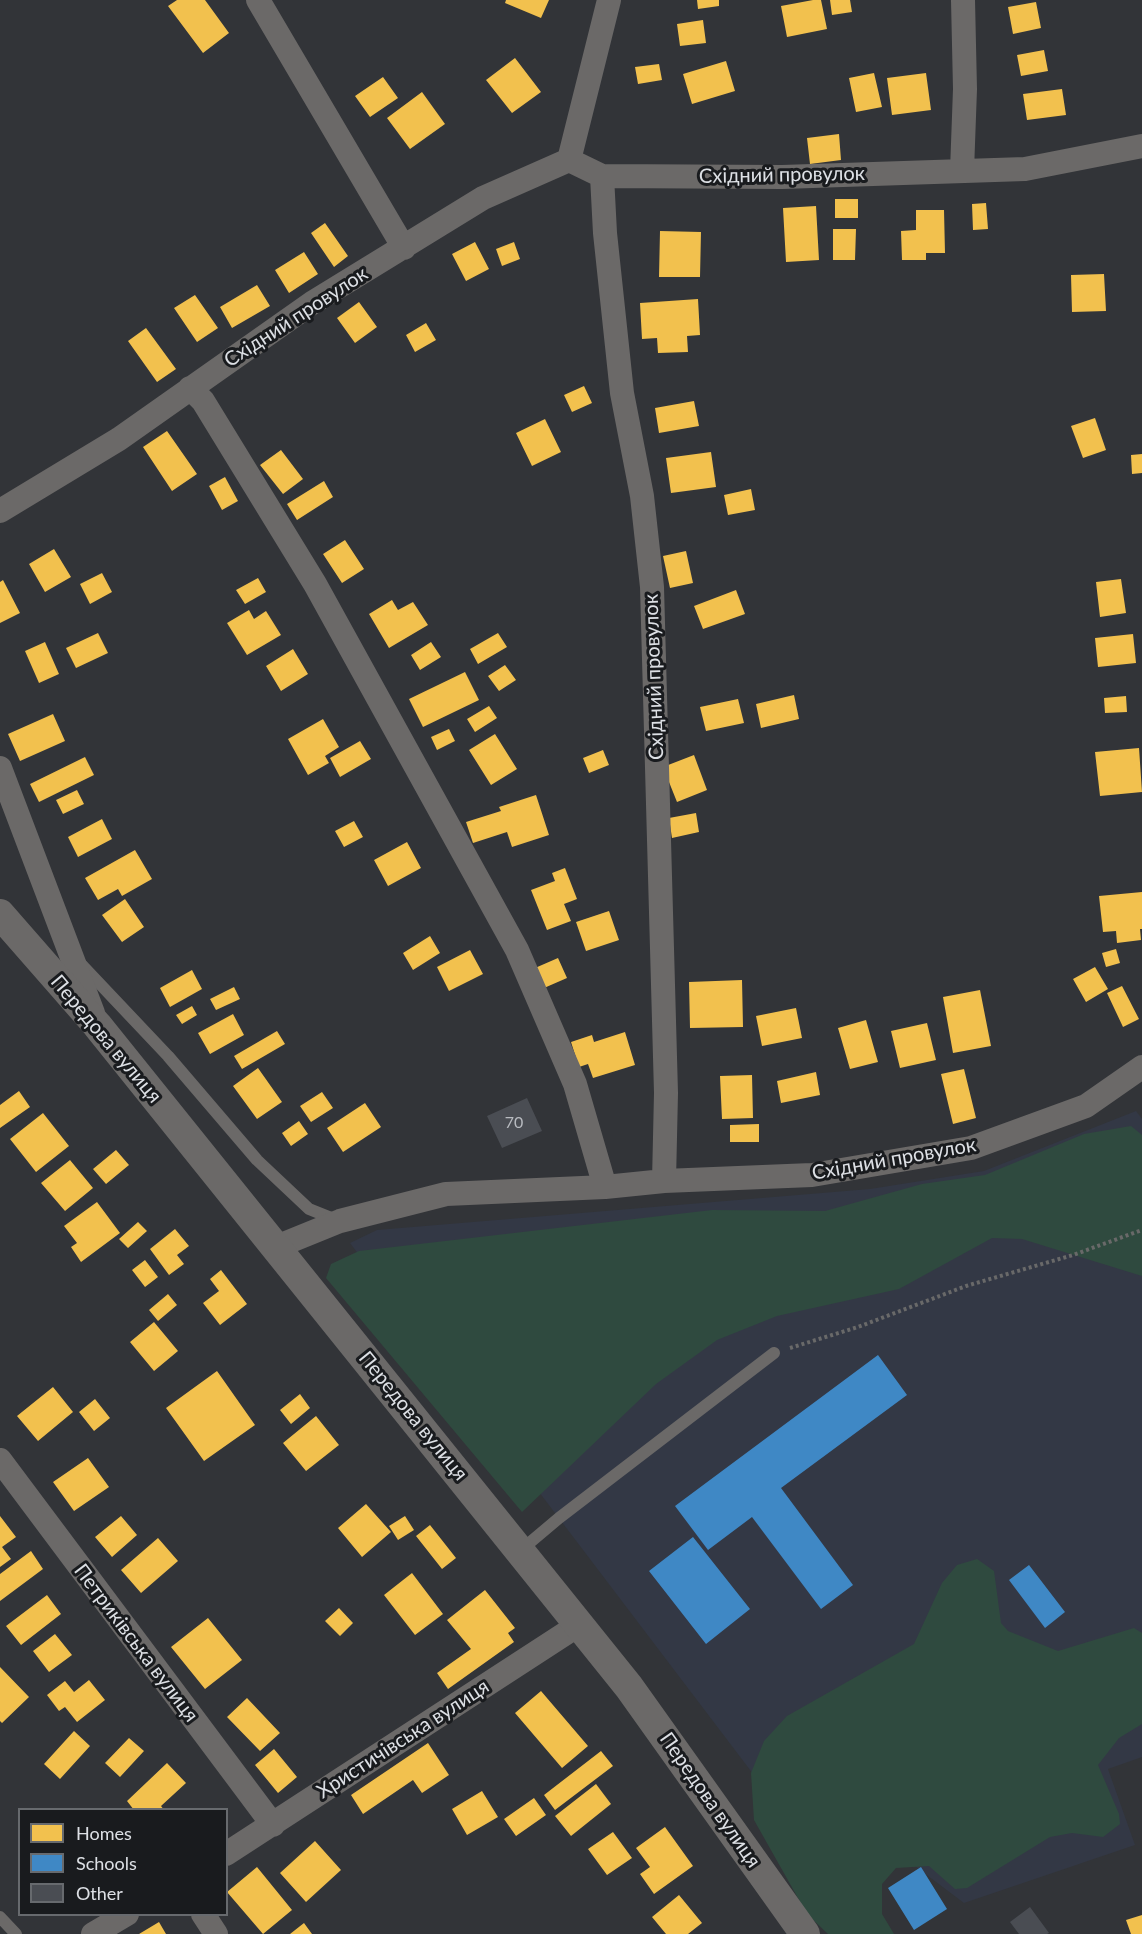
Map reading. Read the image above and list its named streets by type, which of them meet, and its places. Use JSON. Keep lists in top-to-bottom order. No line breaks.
{"streets":{"street":["Східний провулок","Передова вулиця","Петриківська вулиця","Христичівська вулиця"]},"crossings":[["Східний провулок","Передова вулиця"],["Передова вулиця","Христичівська вулиця"],["Петриківська вулиця","Христичівська вулиця"]],"house_numbers":["70"],"legend":["Homes","Schools","Other"]}
